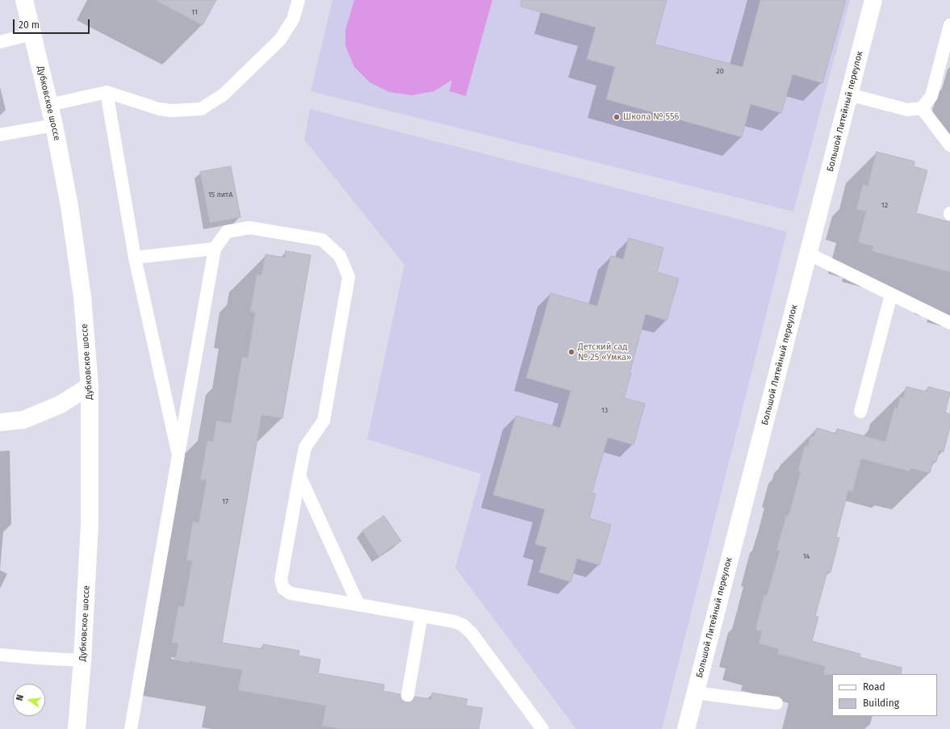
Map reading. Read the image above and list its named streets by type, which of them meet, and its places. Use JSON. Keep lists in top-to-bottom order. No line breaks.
{"streets":{"street":["Дубковское шоссе","Большой Литейный переулок"]},"places":["Школа № 556","Детский сад № 25 «Умка»"],"house_numbers":["11","20","15 литА","12","13","17","14"],"legend":["Road","Building"],"scale_bar":"20 m","north":"left"}
